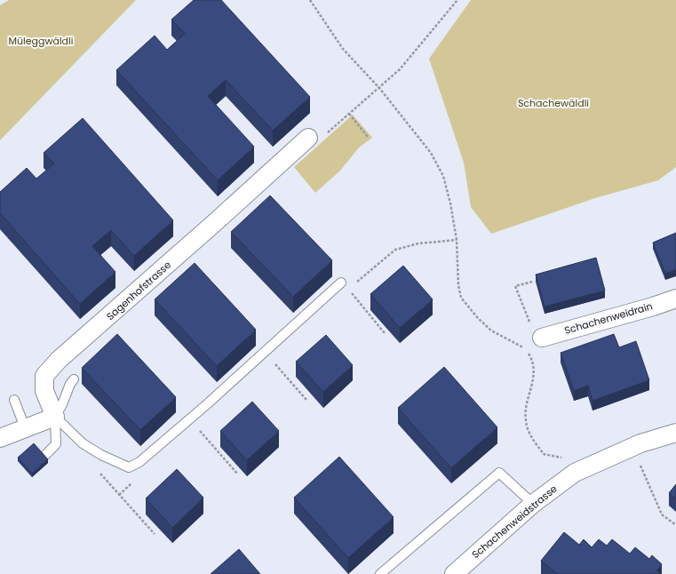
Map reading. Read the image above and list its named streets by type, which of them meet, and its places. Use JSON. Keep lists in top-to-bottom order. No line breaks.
{"streets":{"street":["Sagenhofstrasse","Schachenweidrain","Schachenweidstrasse"]},"parks":["Müleggwäldli","Schachewäldli"]}
